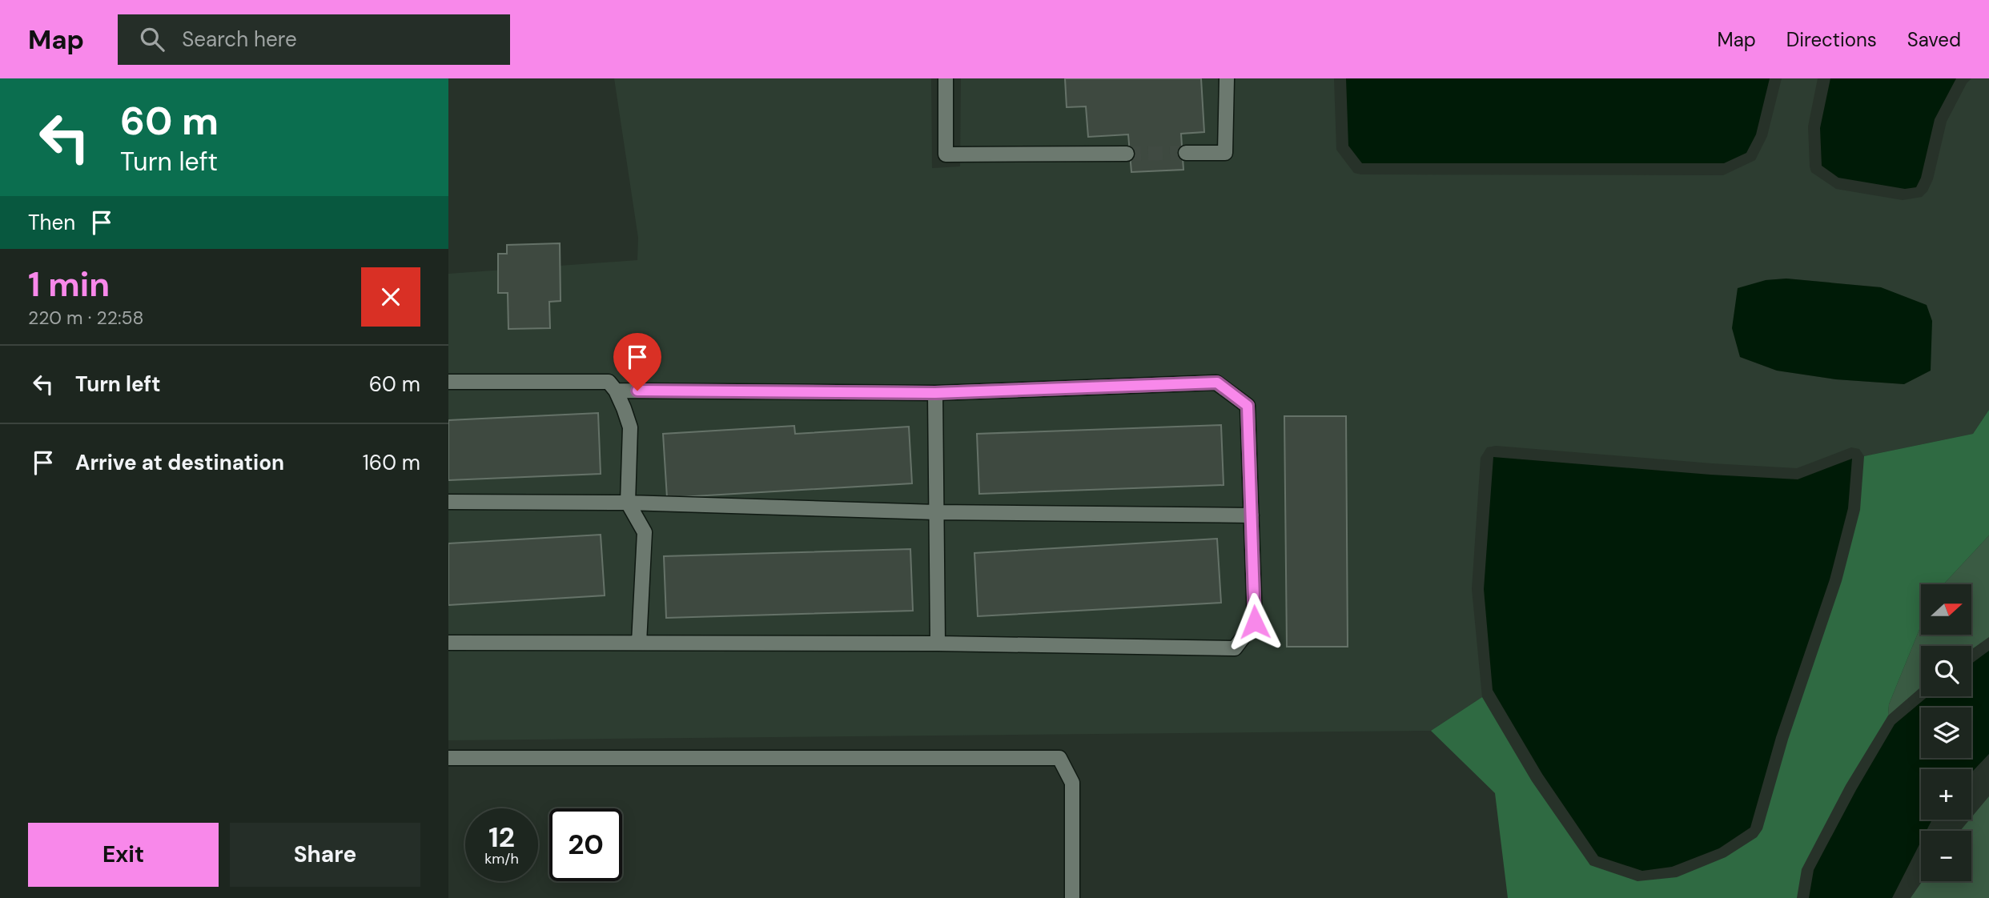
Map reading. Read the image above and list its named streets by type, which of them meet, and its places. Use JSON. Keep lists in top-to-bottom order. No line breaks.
{"north":"right","page":{"header":"Map","search":"Search here","nav":["Map","Directions","Saved"],"turn":["60 m","Turn left"],"then":"Then","heading":["1 min","220 m · 22:58"],"list":[{"name":"Turn left","value":"60 m"},{"name":"Arrive at destination","value":"160 m"}],"map_buttons":["+","−"],"speed":"12 km/h","limit":"20","buttons":["Exit","Share"]}}
